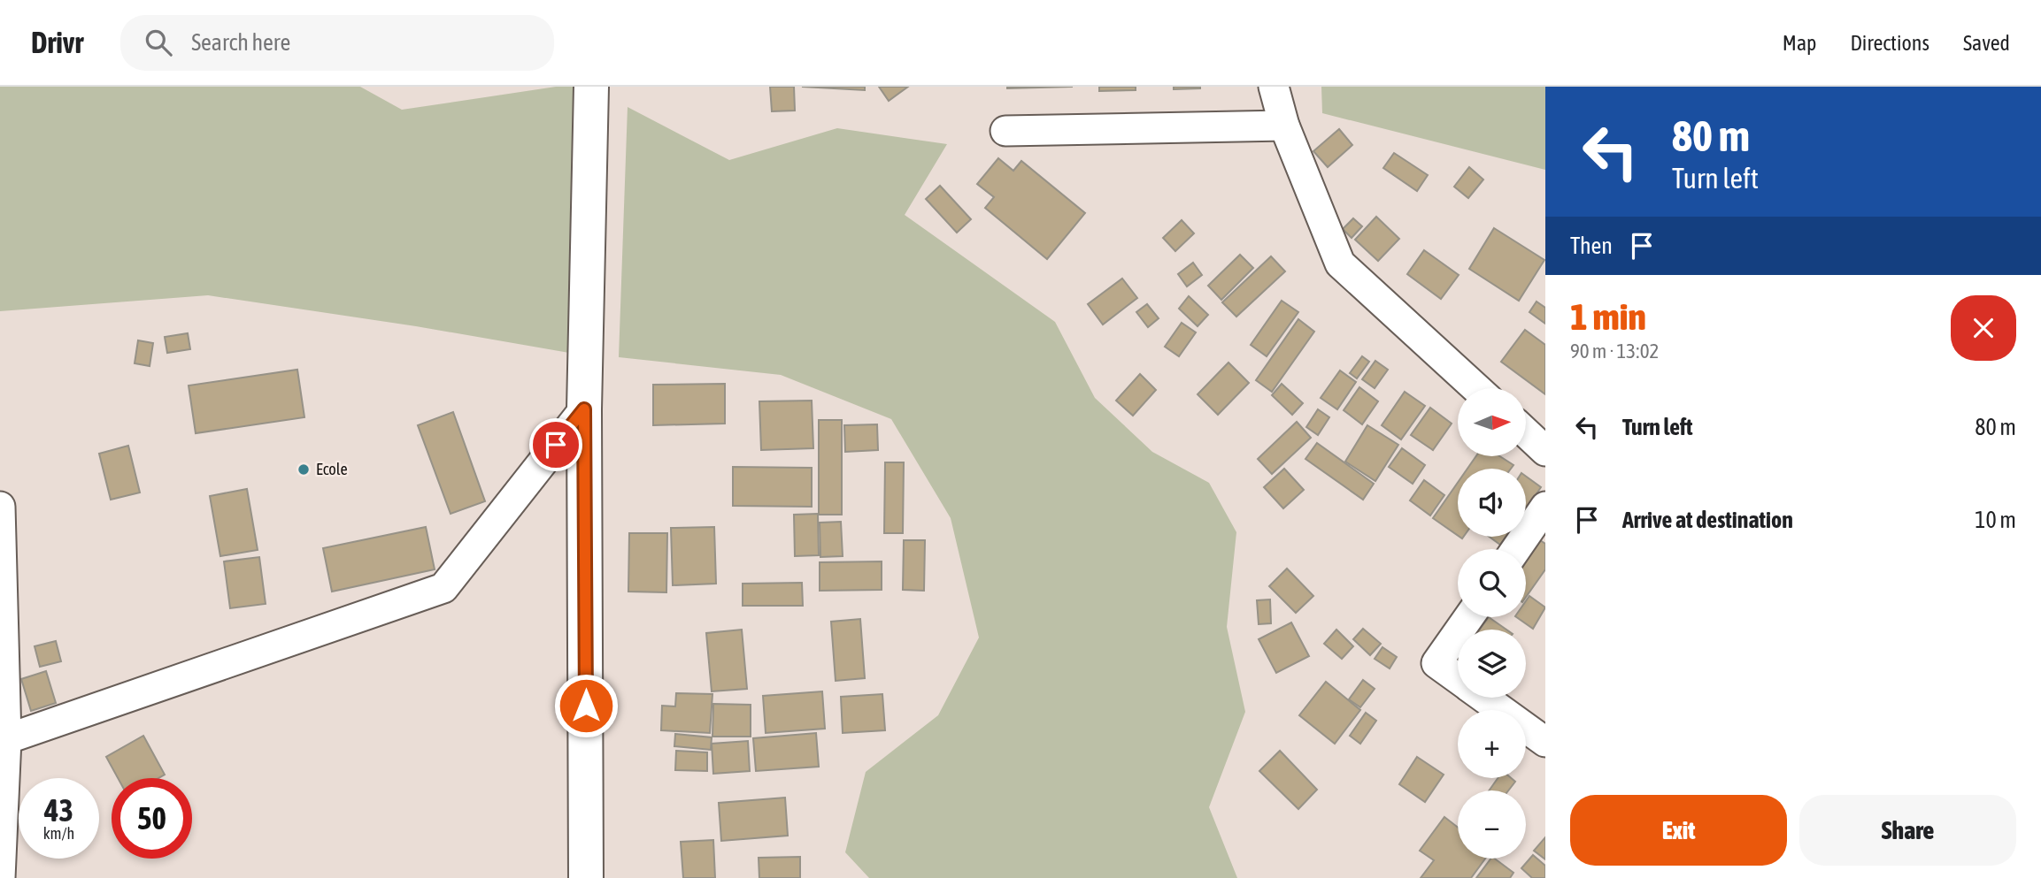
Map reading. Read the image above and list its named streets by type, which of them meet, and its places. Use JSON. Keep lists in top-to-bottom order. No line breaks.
{"places":["Ecole"],"north":"right","page":{"header":"Drivr","search":"Search here","nav":["Map","Directions","Saved"],"turn":["80 m","Turn left"],"then":"Then","heading":["1 min","90 m · 13:02"],"list":[{"name":"Turn left","value":"80 m"},{"name":"Arrive at destination","value":"10 m"}],"map_buttons":["+","−"],"speed":"43 km/h","limit":"50","buttons":["Exit","Share"]}}
